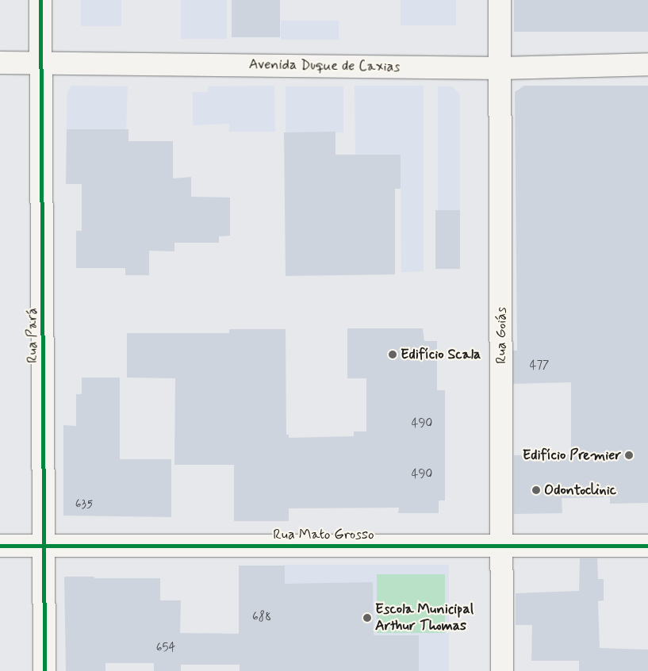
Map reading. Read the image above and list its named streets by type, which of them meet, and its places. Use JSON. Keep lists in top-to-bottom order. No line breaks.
{"streets":{"street":["Avenida Duque de Caxias","Rua Pará","Rua Goiás","Rua Mato Grosso"]},"crossings":[["Avenida Duque de Caxias","Rua Pará"],["Avenida Duque de Caxias","Rua Goiás"],["Rua Pará","Rua Mato Grosso"],["Rua Goiás","Rua Mato Grosso"]],"places":["Edifício Scala","Edifício Premier","Odontoclinic","Escola Municipal Arthur Thomas"],"house_numbers":["477","490","490","635","688","654"]}
